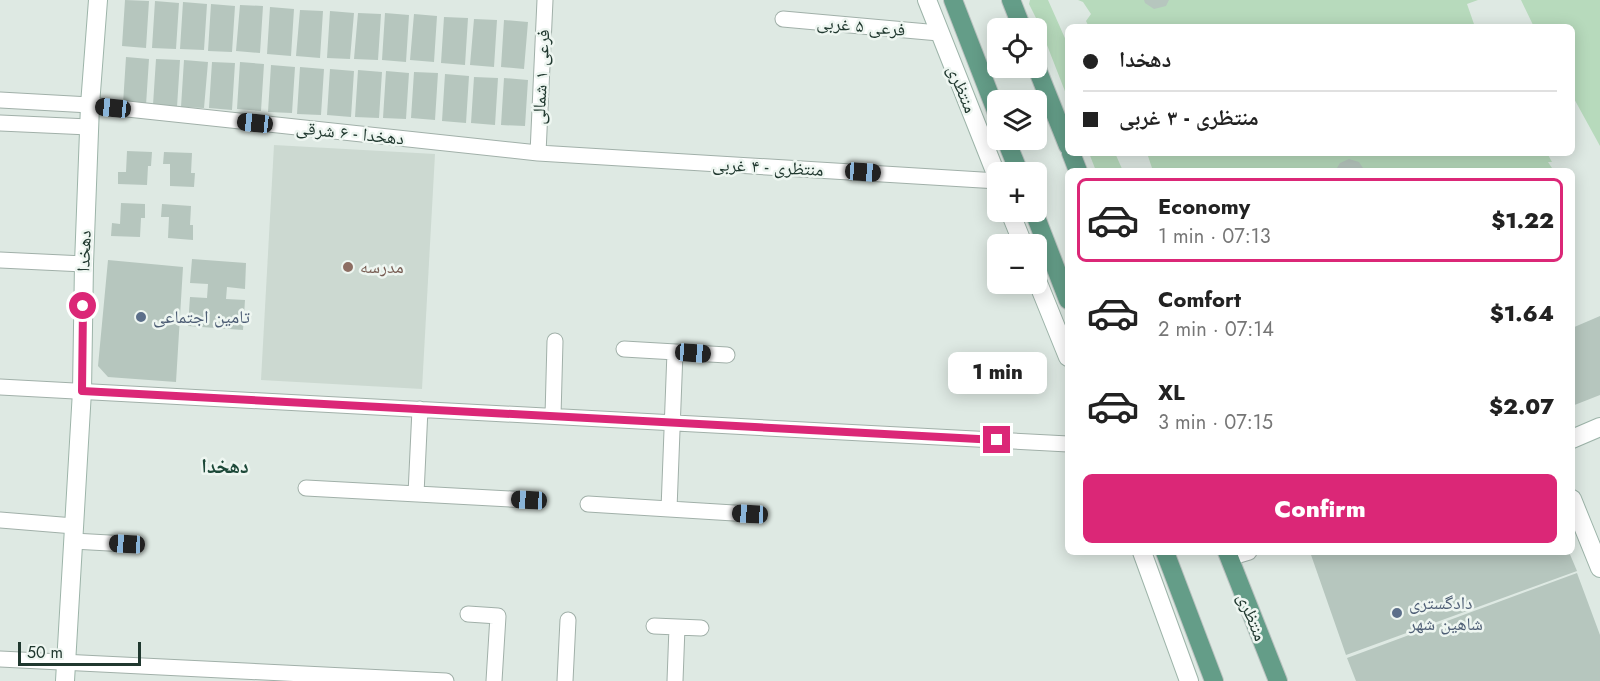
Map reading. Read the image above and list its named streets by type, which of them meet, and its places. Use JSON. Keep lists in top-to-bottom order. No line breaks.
{"streets":{"main road":["منتظری"],"street":["فرعی ۵ غربی","فرعی ۱ شمالی","دهخدا - ۶ شرقی","منتظری - ۴ غربی","دهخدا"]},"crossings":[["فرعی ۵ غربی","منتظری"],["فرعی ۱ شمالی","دهخدا - ۶ شرقی"],["فرعی ۱ شمالی","منتظری - ۴ غربی"],["دهخدا - ۶ شرقی","منتظری - ۴ غربی"],["دهخدا - ۶ شرقی","دهخدا"]],"districts":["دهخدا"],"places":["مدرسه","تامین اجتماعی","دادگستری شاهین شهر"],"scale_bar":"50 m","page":{"map_buttons":["+","−"],"banner":["دهخدا","منتظری - ۳ غربی"],"list":[{"name":"Economy","note":"1 min · 07:13","value":"$1.22"},{"name":"Comfort","note":"2 min · 07:14","value":"$1.64"},{"name":"XL","note":"3 min · 07:15","value":"$2.07"}],"bubble":"1 min","buttons":"Confirm","scale":"50 m"}}
